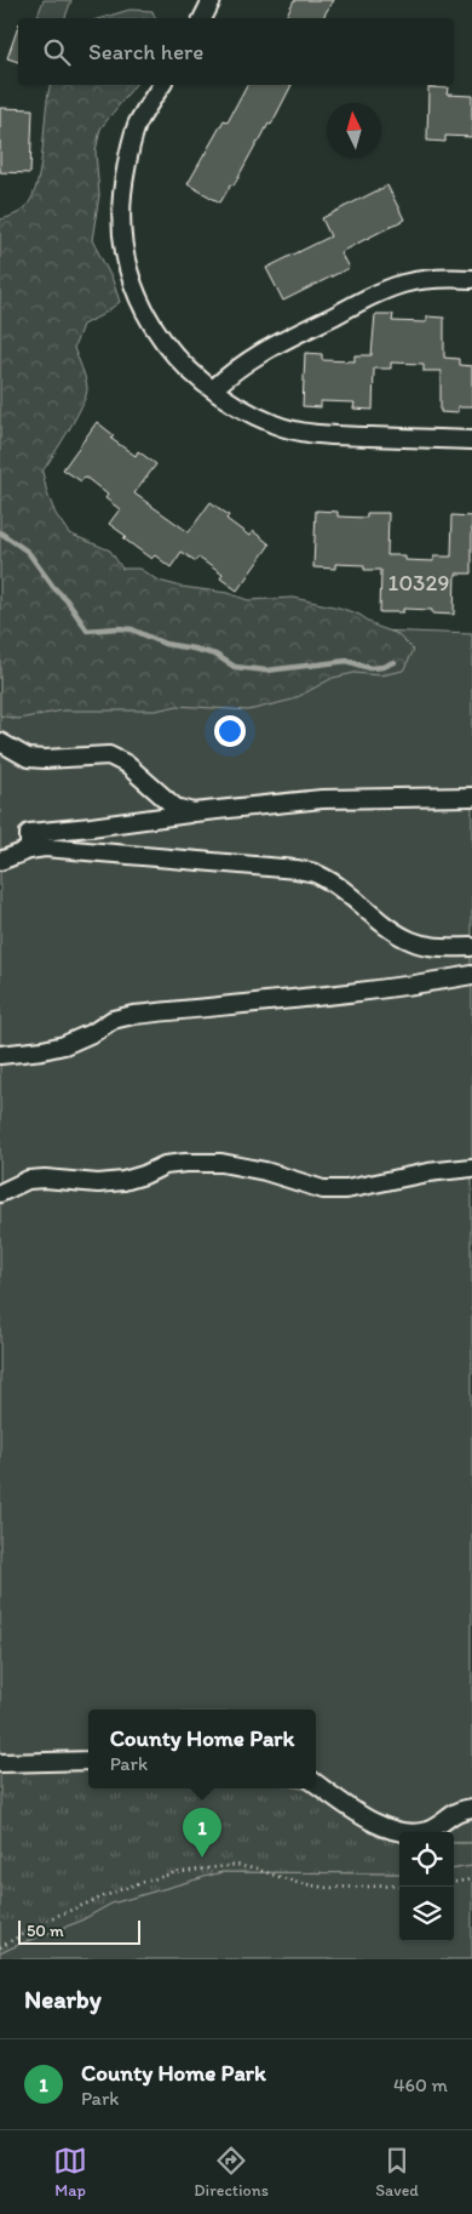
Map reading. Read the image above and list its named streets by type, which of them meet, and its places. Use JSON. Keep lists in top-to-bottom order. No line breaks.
{"house_numbers":["10329"],"scale_bar":"50 m","north":"top","page":{"search":"Search here","popup":["County Home Park","Park"],"pins":"1","scale":"50 m","heading":"Nearby","list":[{"mark":"1","name":"County Home Park","note":"Park","value":"460 m"}],"nav":["Map","Directions","Saved"]}}
